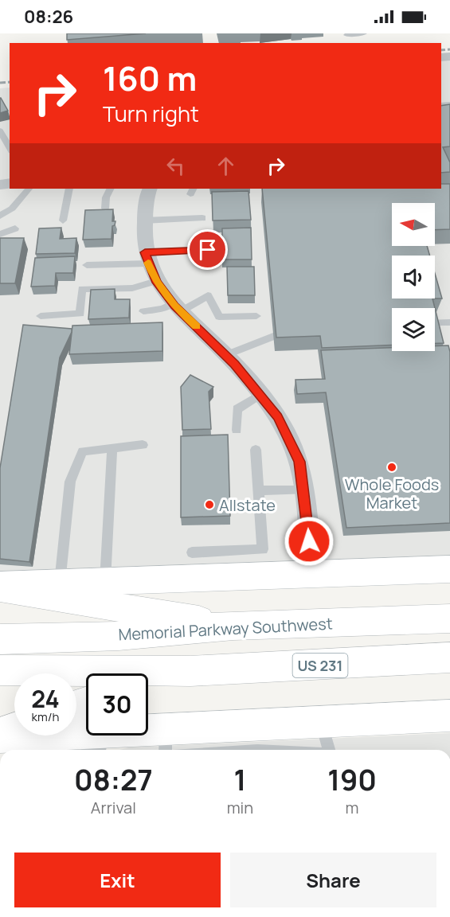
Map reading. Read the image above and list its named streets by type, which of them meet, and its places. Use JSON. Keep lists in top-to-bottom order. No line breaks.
{"streets":{"main road":["Memorial Parkway Southwest","US 231"]},"places":["Whole Foods Market","Allstate"],"north":"left","page":{"status":"08:26","turn":["160 m","Turn right"],"speed":"24 km/h","limit":"30","eta":["08:27","Arrival","1","min","190","m"],"buttons":["Exit","Share"]}}
